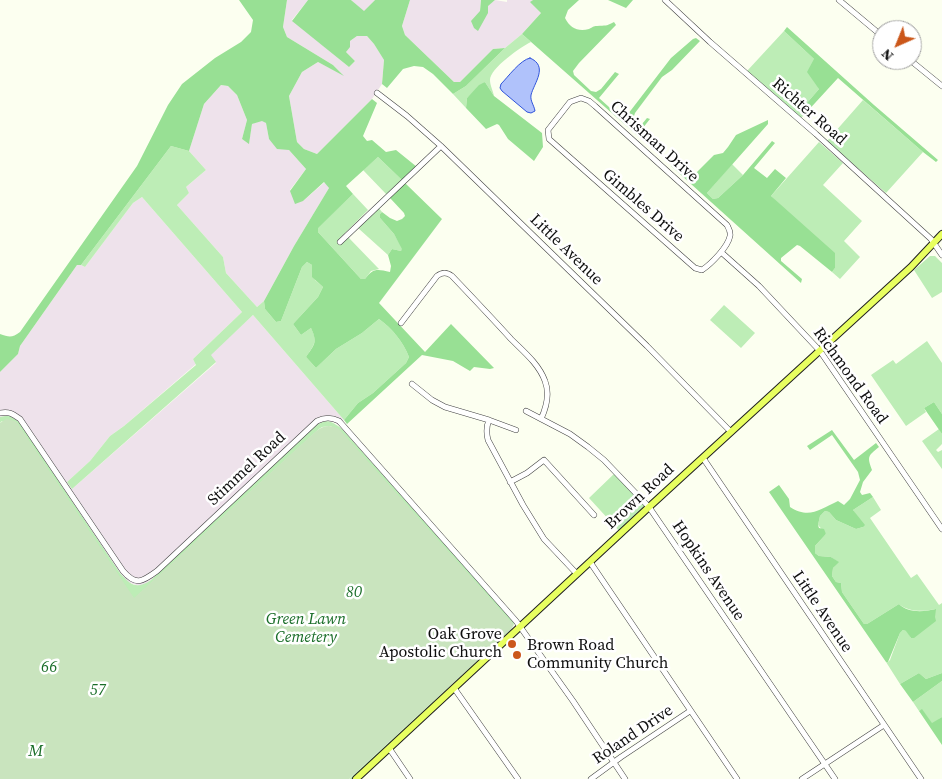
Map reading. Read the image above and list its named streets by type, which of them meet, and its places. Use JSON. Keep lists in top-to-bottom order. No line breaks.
{"streets":{"main road":["Brown Road"],"street":["Richter Road","Chrisman Drive","Gimbles Drive","Little Avenue","Richmond Road","Stimmel Road","Hopkins Avenue","Roland Drive"]},"crossings":[["Richter Road","Brown Road"],["Chrisman Drive","Gimbles Drive"],["Chrisman Drive","Richmond Road"],["Gimbles Drive","Richmond Road"],["Little Avenue","Brown Road"],["Richmond Road","Brown Road"],["Stimmel Road","Brown Road"],["Brown Road","Hopkins Avenue"]],"parks":["80","Green Lawn Cemetery","66","57","M"],"places":["Oak Grove Apostolic Church","Brown Road Community Church"],"north":"bottom left"}
